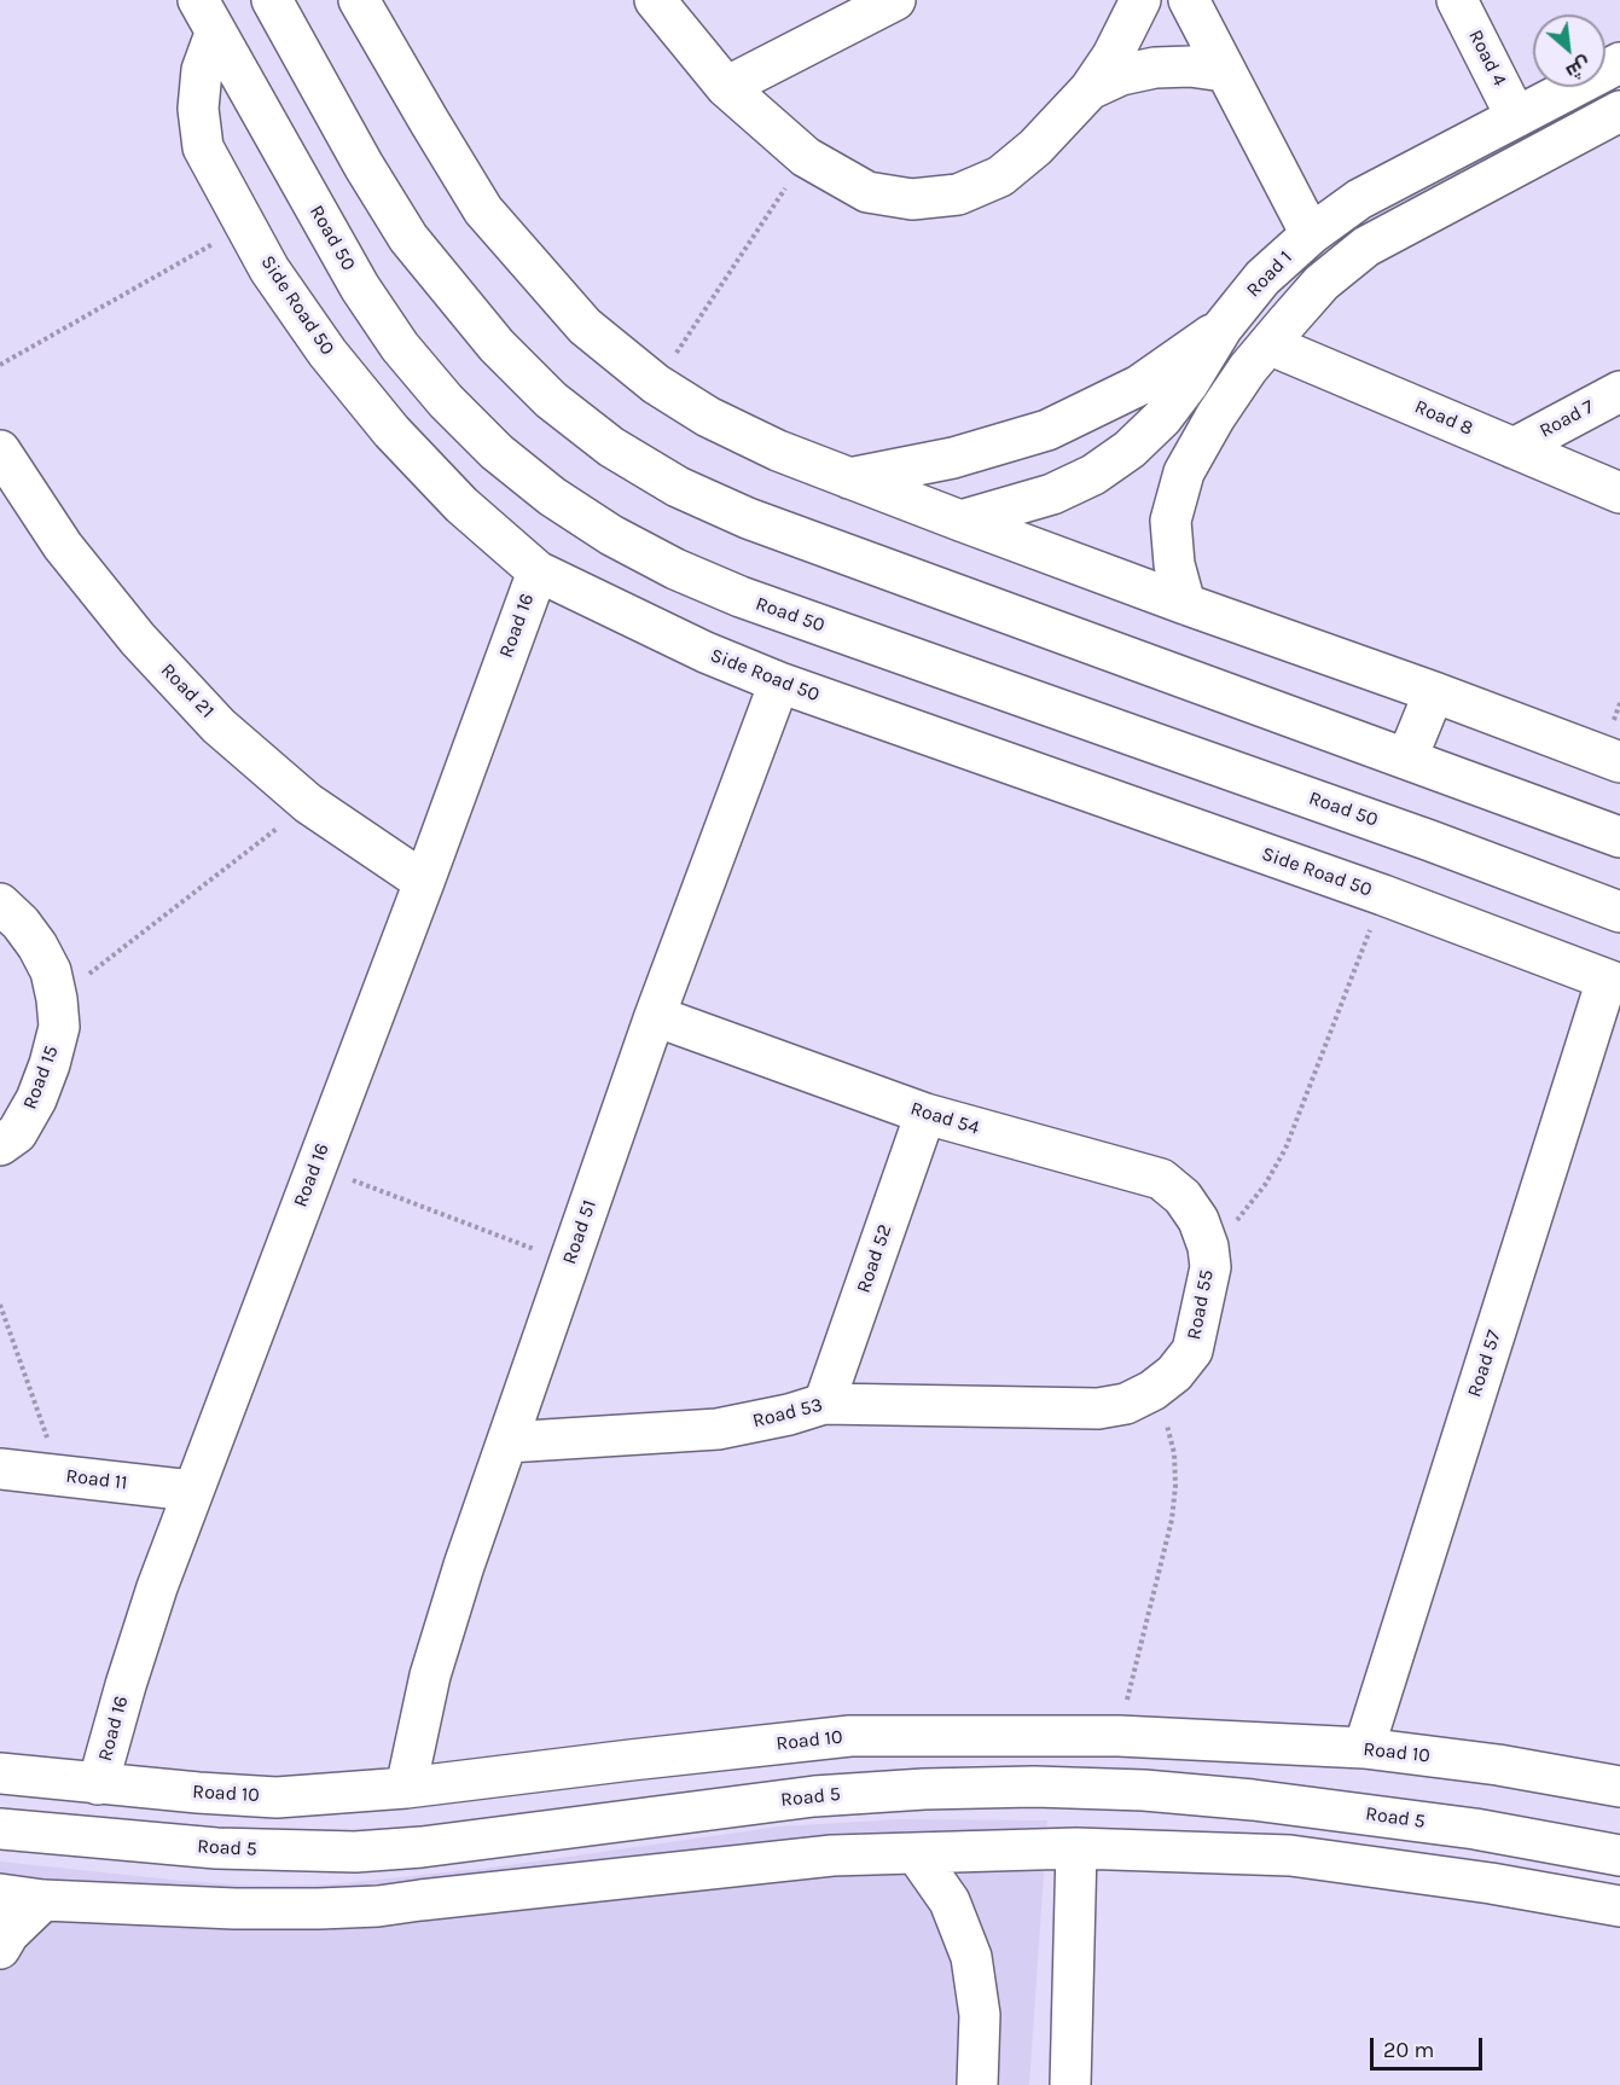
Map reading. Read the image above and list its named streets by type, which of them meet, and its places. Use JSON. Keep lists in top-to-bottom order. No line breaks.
{"streets":{"street":["Road 4","Road 50","Road 1","Side Road 50","Road 8","Road 7","Road 16","Road 21","Road 15","Road 54","Road 51","Road 52","Road 55","Road 57","Road 53","Road 11","Road 10","Road 5"]},"crossings":[["Road 4","Road 1"],["Road 50","Side Road 50"],["Side Road 50","Road 16"],["Side Road 50","Road 51"],["Side Road 50","Road 57"],["Road 8","Road 7"],["Road 16","Road 21"],["Road 16","Road 11"],["Road 16","Road 10"],["Road 54","Road 51"],["Road 54","Road 52"],["Road 54","Road 55"],["Road 51","Road 53"],["Road 51","Road 10"],["Road 52","Road 53"],["Road 55","Road 53"],["Road 57","Road 10"]],"scale_bar":"20 m","north":"bottom right"}
